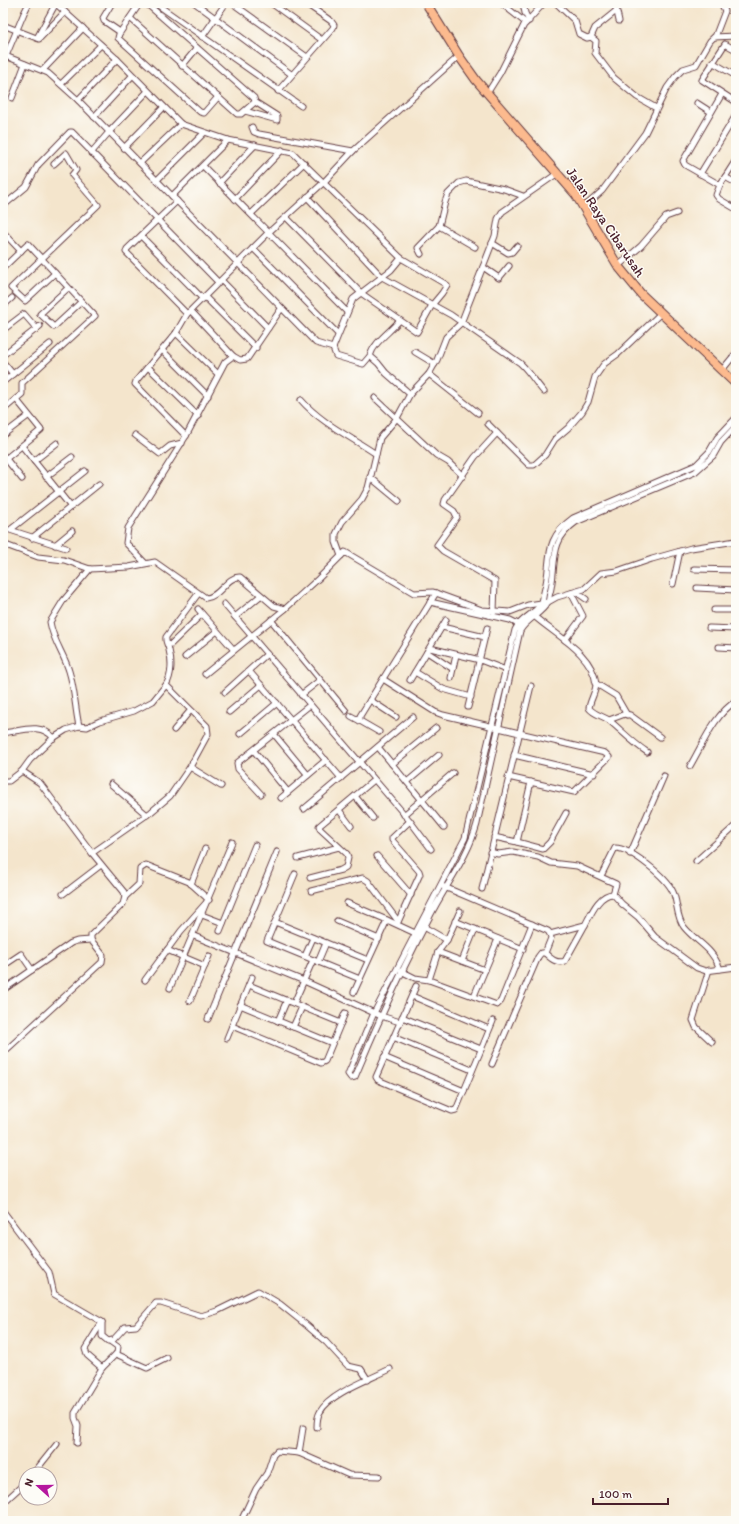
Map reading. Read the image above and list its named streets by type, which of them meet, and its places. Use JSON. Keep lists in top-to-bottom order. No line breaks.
{"streets":{"main road":["Jalan Raya Cibarusah"]},"scale_bar":"100 m","north":"left"}
